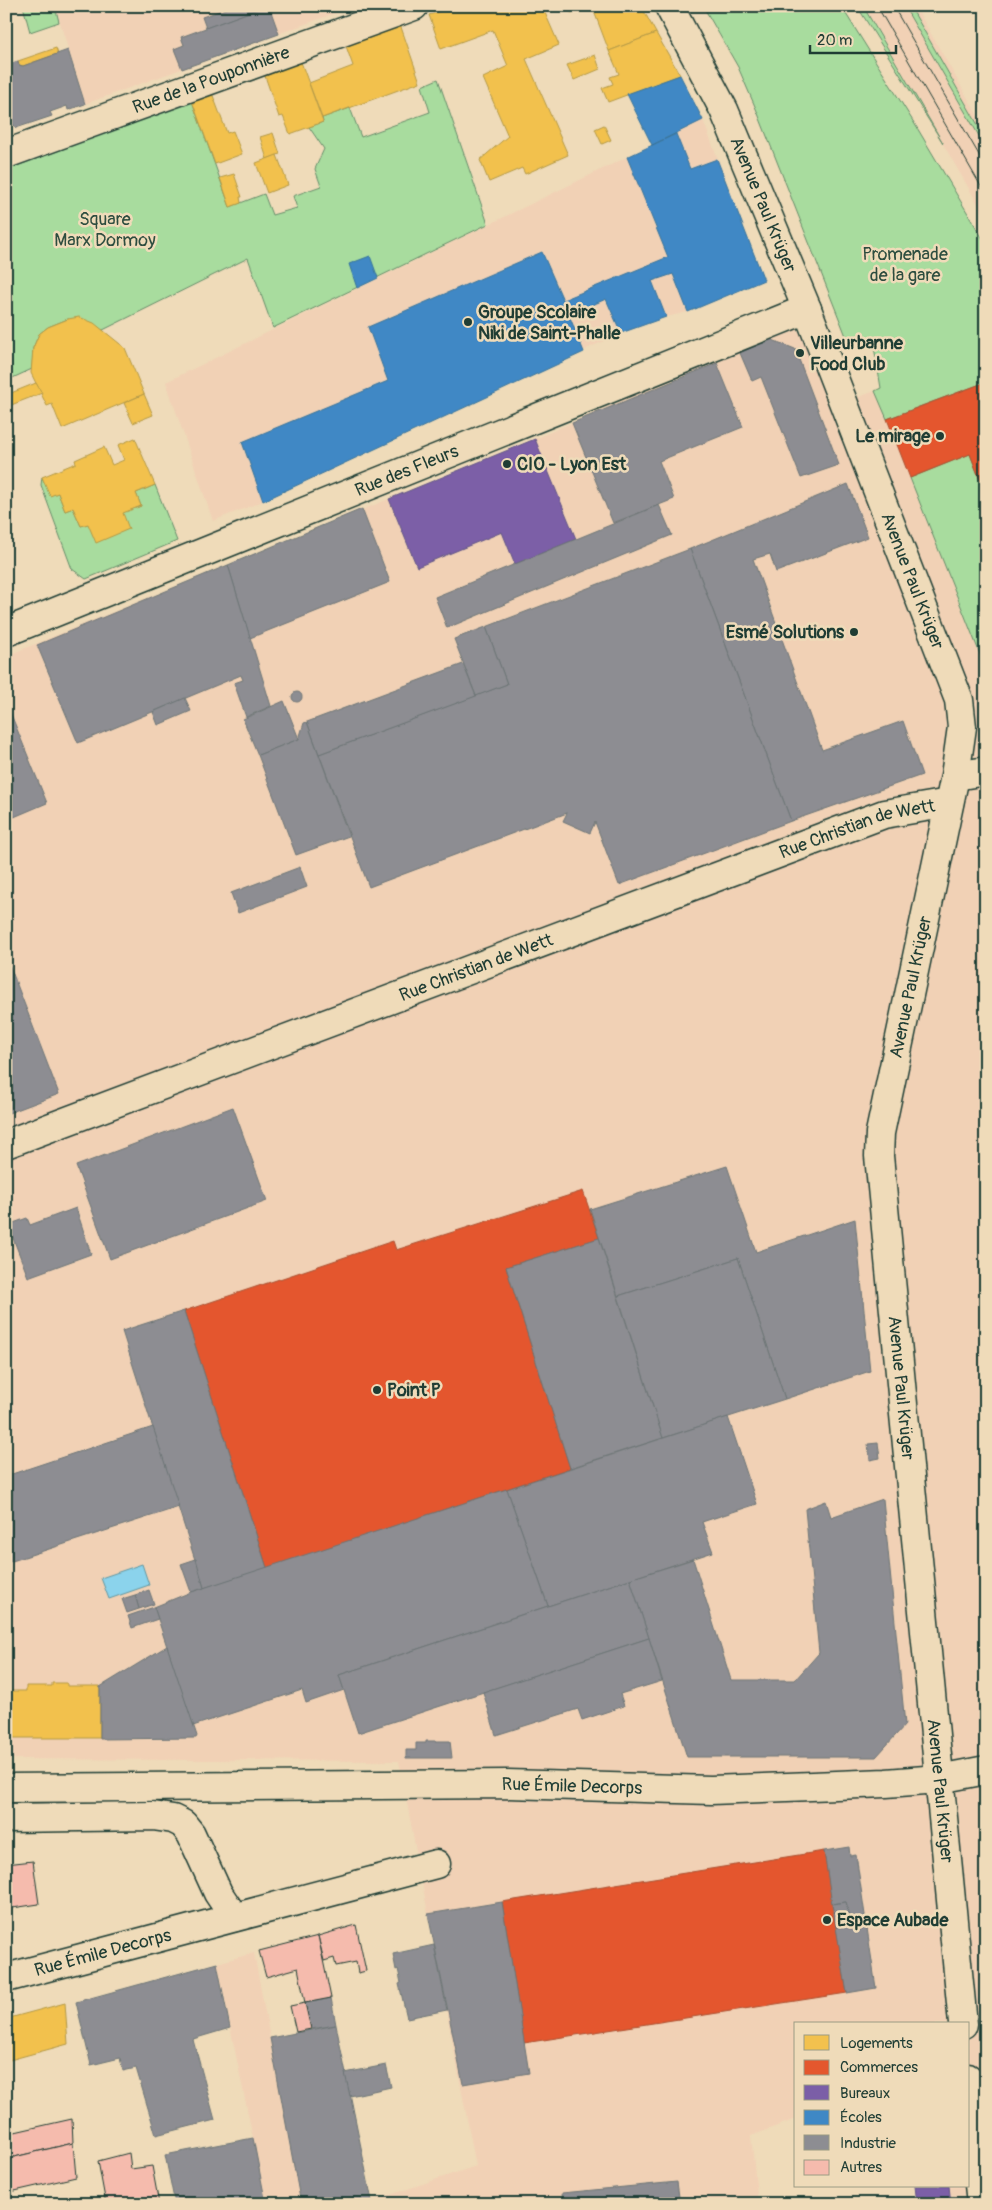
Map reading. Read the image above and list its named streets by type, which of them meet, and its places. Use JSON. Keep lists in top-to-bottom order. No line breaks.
{"streets":{"street":["Rue de la Pouponnière","Avenue Paul Krüger","Rue des Fleurs","Rue Christian de Wett","Rue Émile Decorps"]},"crossings":[["Avenue Paul Krüger","Rue des Fleurs"],["Avenue Paul Krüger","Rue Christian de Wett"],["Avenue Paul Krüger","Rue Émile Decorps"]],"parks":["Square Marx Dormoy","Promenade de la gare"],"places":["Groupe Scolaire Niki de Saint-Phalle","Villeurbanne Food Club","Le mirage","CIO - Lyon Est","Esmé Solutions","Point P","Espace Aubade"],"legend":["Logements","Commerces","Bureaux","Écoles","Industrie","Autres"],"scale_bar":"20 m"}
